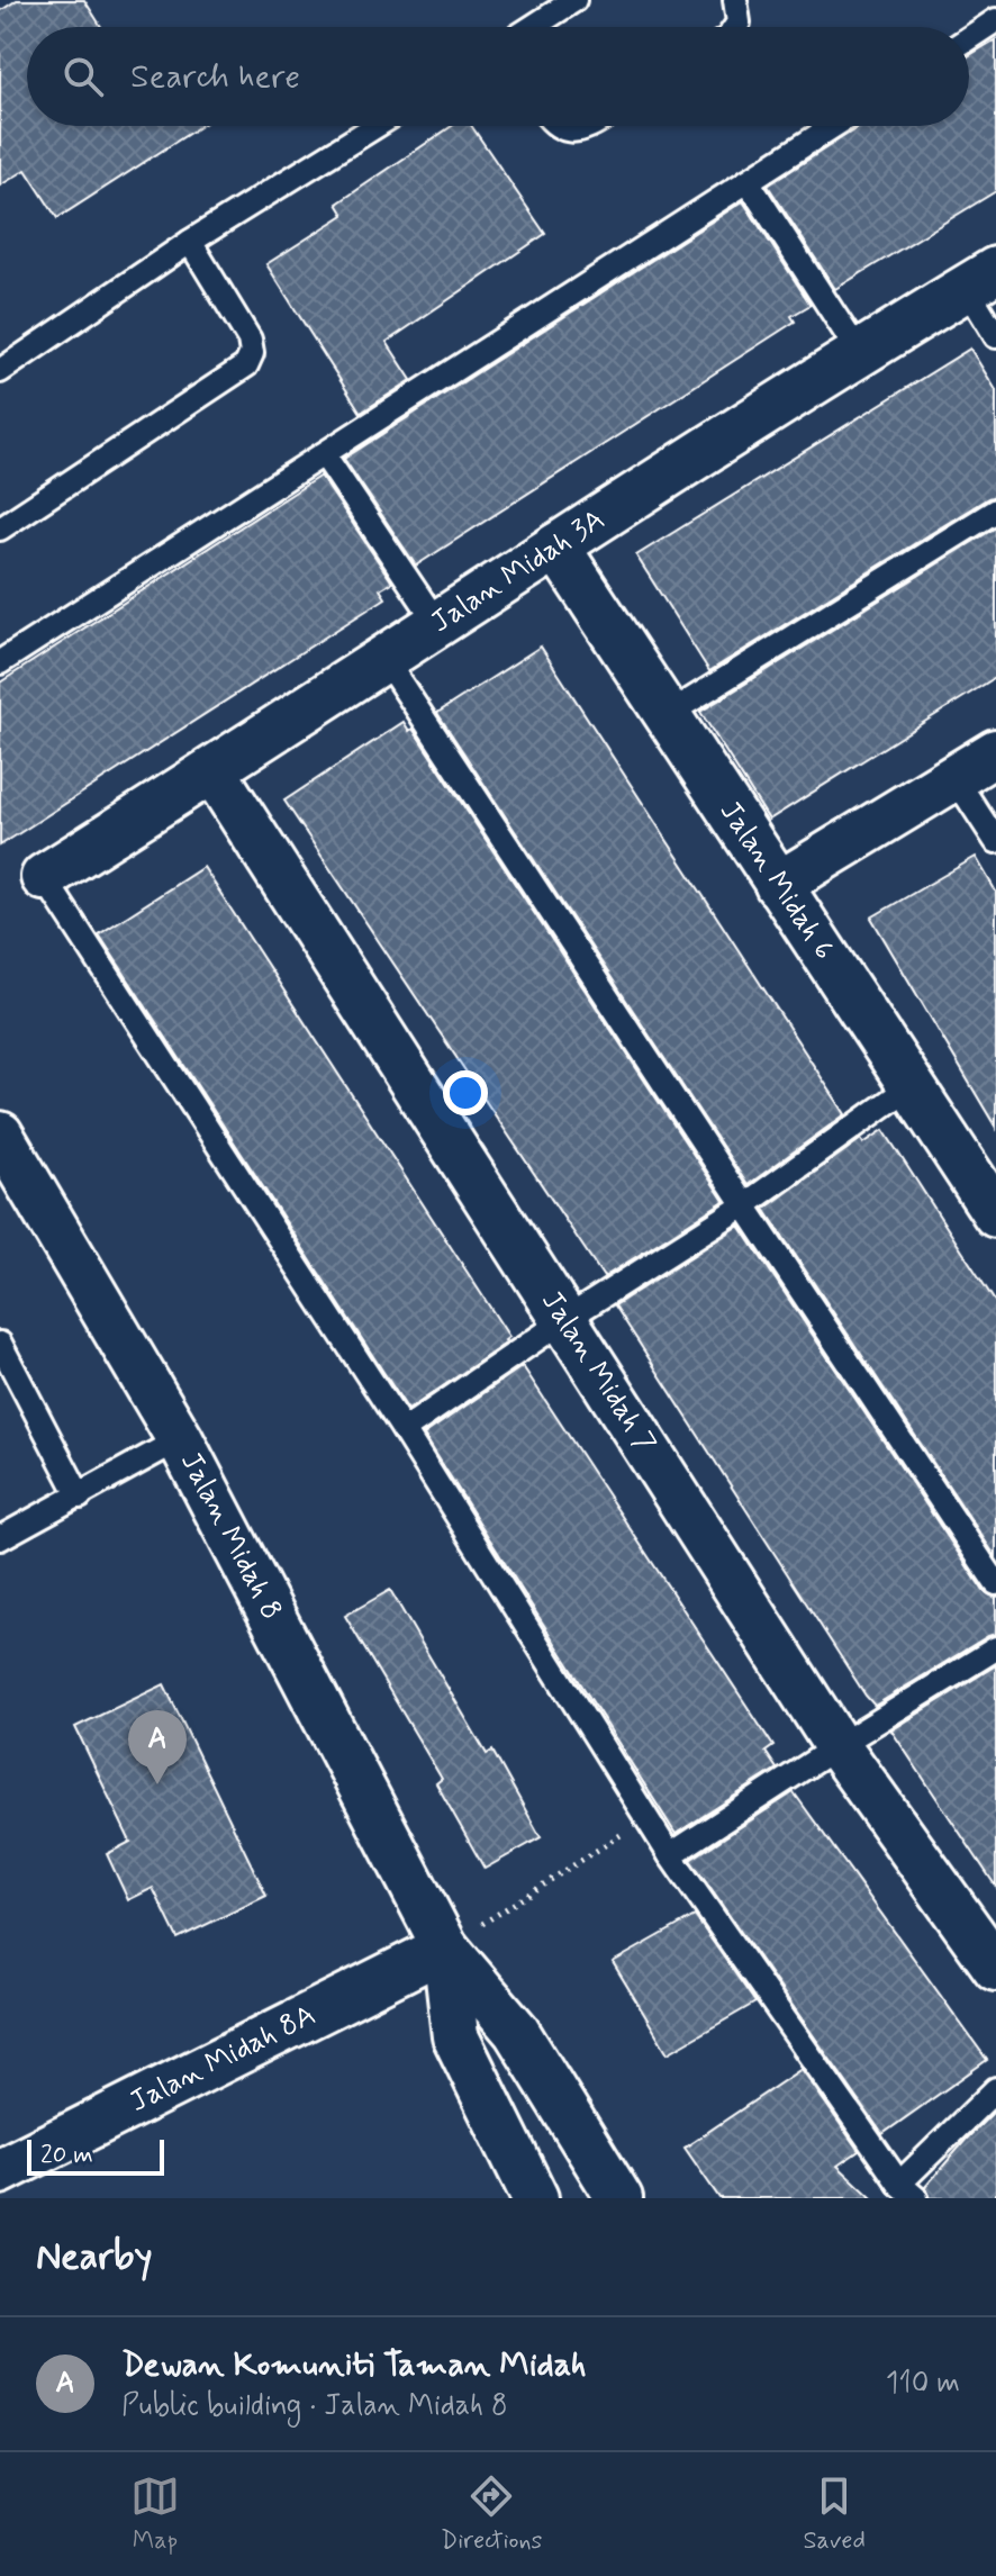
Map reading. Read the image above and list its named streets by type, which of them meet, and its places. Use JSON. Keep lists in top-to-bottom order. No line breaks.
{"streets":{"street":["Jalan Midah 3A","Jalan Midah 6","Jalan Midah 7","Jalan Midah 8","Jalan Midah 8A"]},"crossings":[["Jalan Midah 3A","Jalan Midah 6"],["Jalan Midah 3A","Jalan Midah 7"],["Jalan Midah 8","Jalan Midah 8A"]],"scale_bar":"20 m","page":{"search":"Search here","pins":"A","scale":"20 m","heading":"Nearby","list":[{"mark":"A","name":"Dewan Komuniti Taman Midah","note":"Public building · Jalan Midah 8","value":"110 m"}],"nav":["Map","Directions","Saved"]}}
